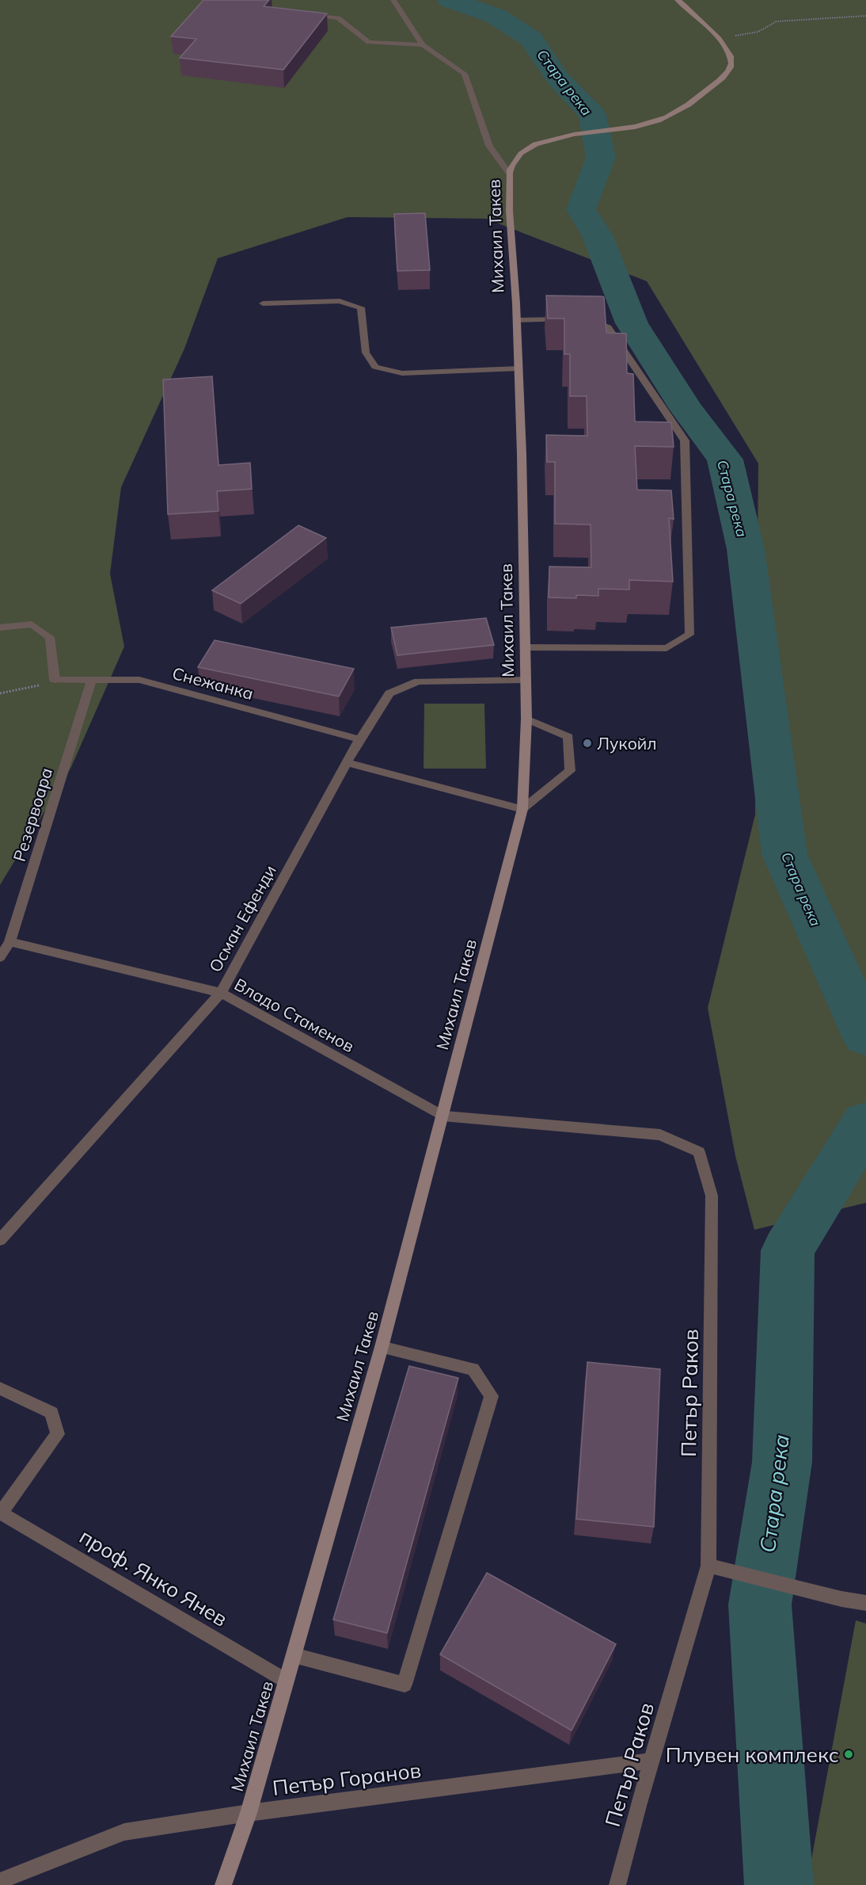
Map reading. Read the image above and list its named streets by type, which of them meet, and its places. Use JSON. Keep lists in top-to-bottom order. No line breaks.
{"streets":{"main road":["Михаил Такев"],"street":["Снежанка","Резервоара","Осман Ефенди","Владо Стаменов","Петър Раков","проф. Янко Янев","Петър Горанов"]},"crossings":[["Михаил Такев","Осман Ефенди"],["Михаил Такев","Владо Стаменов"],["Михаил Такев","Петър Раков"],["Михаил Такев","проф. Янко Янев"],["Михаил Такев","Петър Горанов"],["Снежанка","Резервоара"],["Снежанка","Осман Ефенди"],["Резервоара","Владо Стаменов"],["Осман Ефенди","Владо Стаменов"],["Владо Стаменов","Петър Раков"],["Петър Раков","Петър Горанов"]],"water":["Стара река"],"places":["Лукойл","Плувен комплекс"]}
